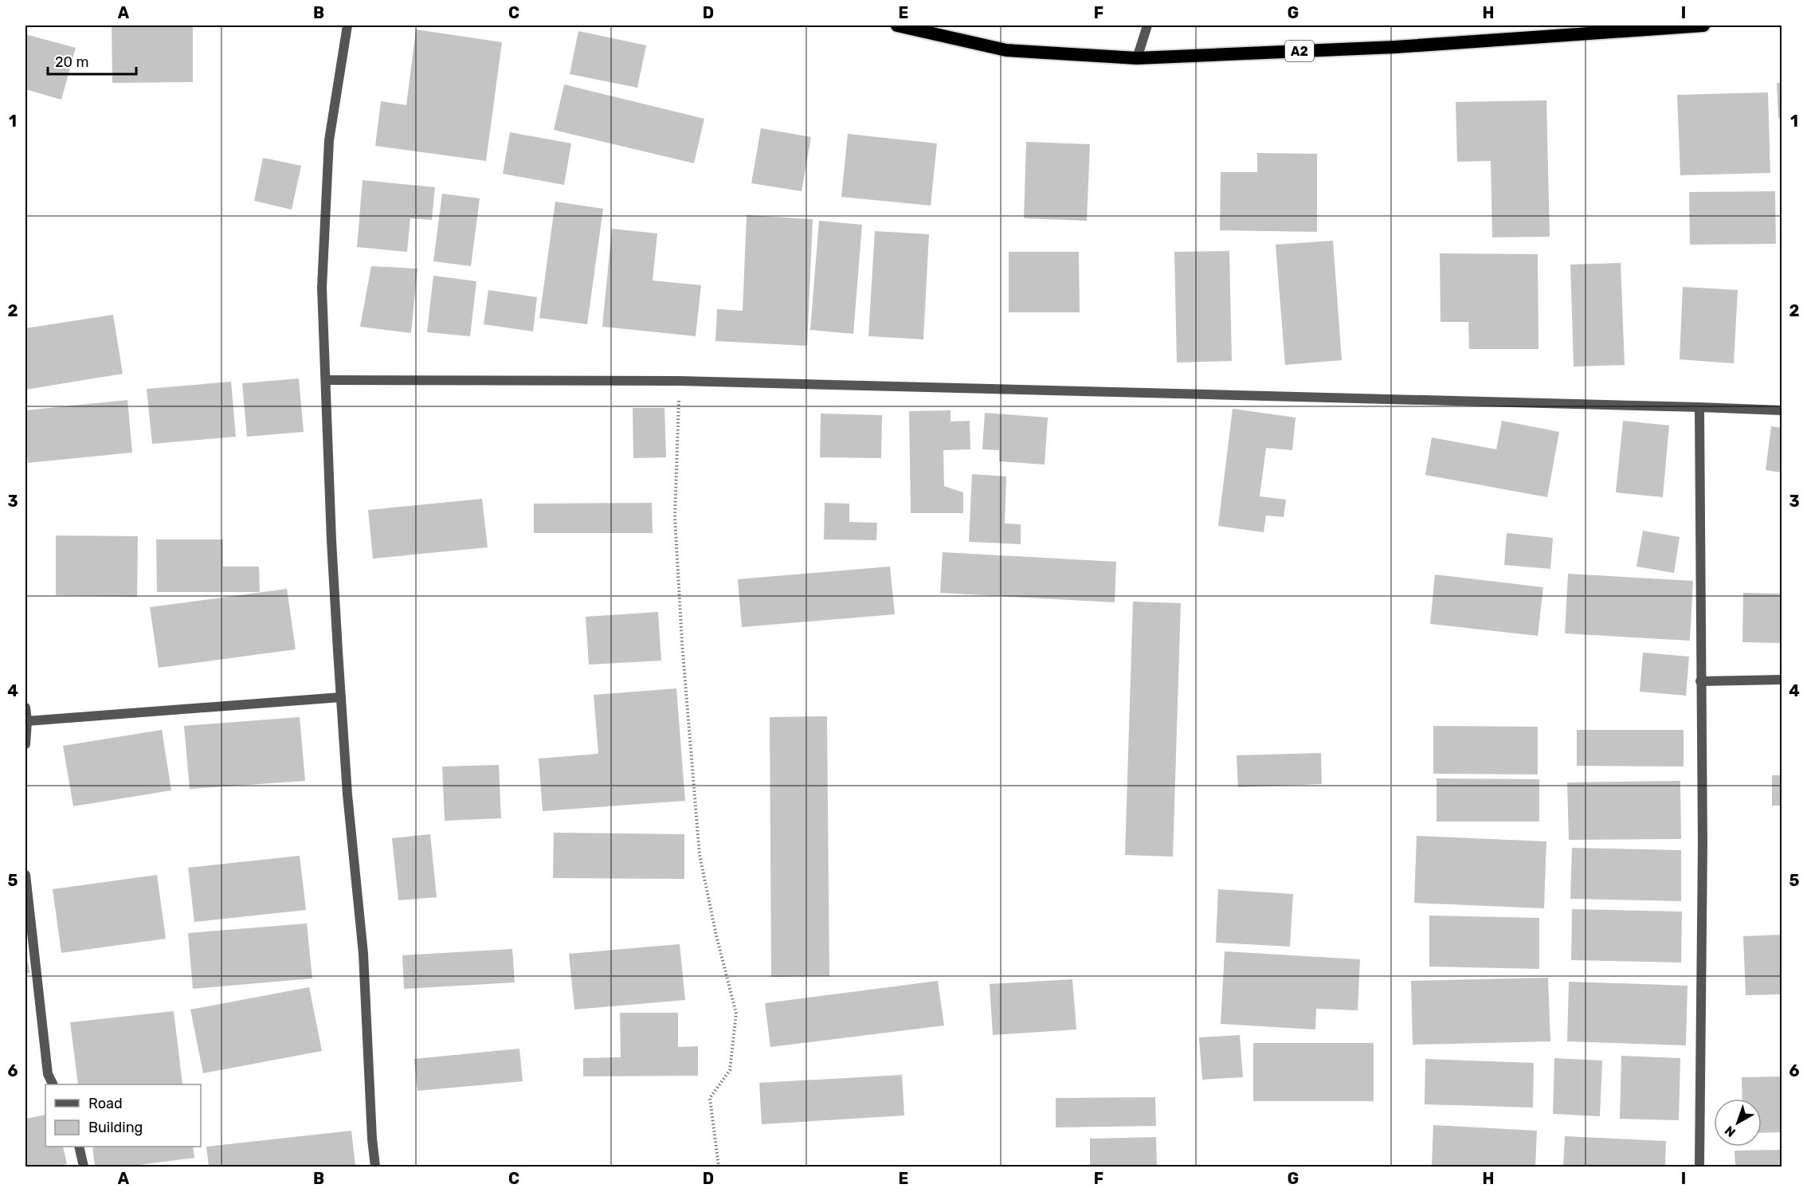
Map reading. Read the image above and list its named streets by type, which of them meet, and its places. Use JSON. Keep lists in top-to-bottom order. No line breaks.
{"streets":{"highway":["A2"]},"legend":["Road","Building"],"scale_bar":"20 m","north":"bottom left","grid":{"columns":["A","B","C","D","E","F","G","H","I"],"rows":["1","2","3","4","5","6"]}}
